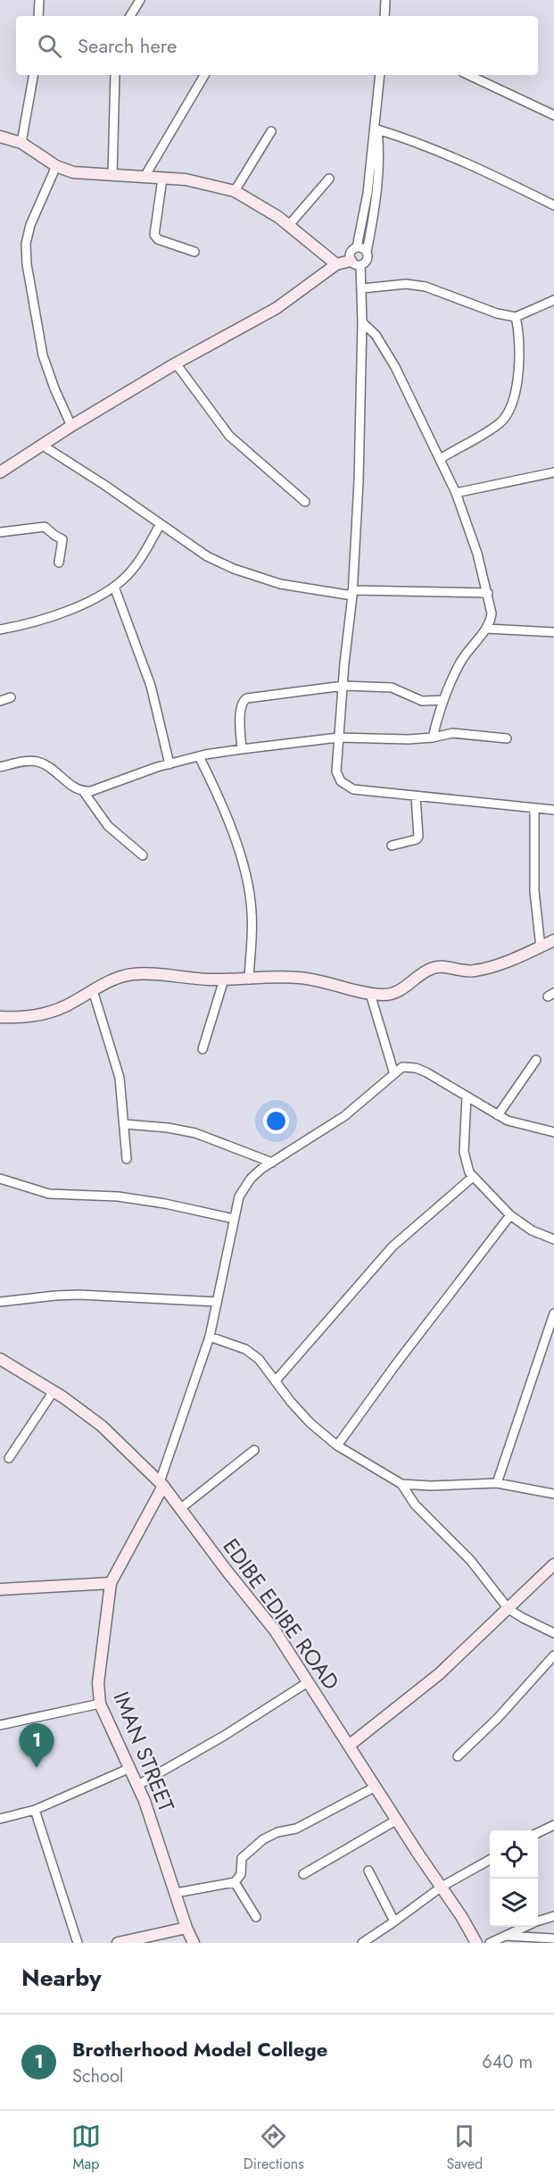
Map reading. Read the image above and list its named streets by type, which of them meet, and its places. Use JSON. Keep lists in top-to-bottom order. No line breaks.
{"streets":{"street":["EDIBE EDIBE ROAD","IMAN STREET"]},"crossings":[["EDIBE EDIBE ROAD","IMAN STREET"]],"page":{"search":"Search here","pins":"1","heading":"Nearby","list":[{"mark":"1","name":"Brotherhood Model College","note":"School","value":"640 m"}],"nav":["Map","Directions","Saved"]}}
